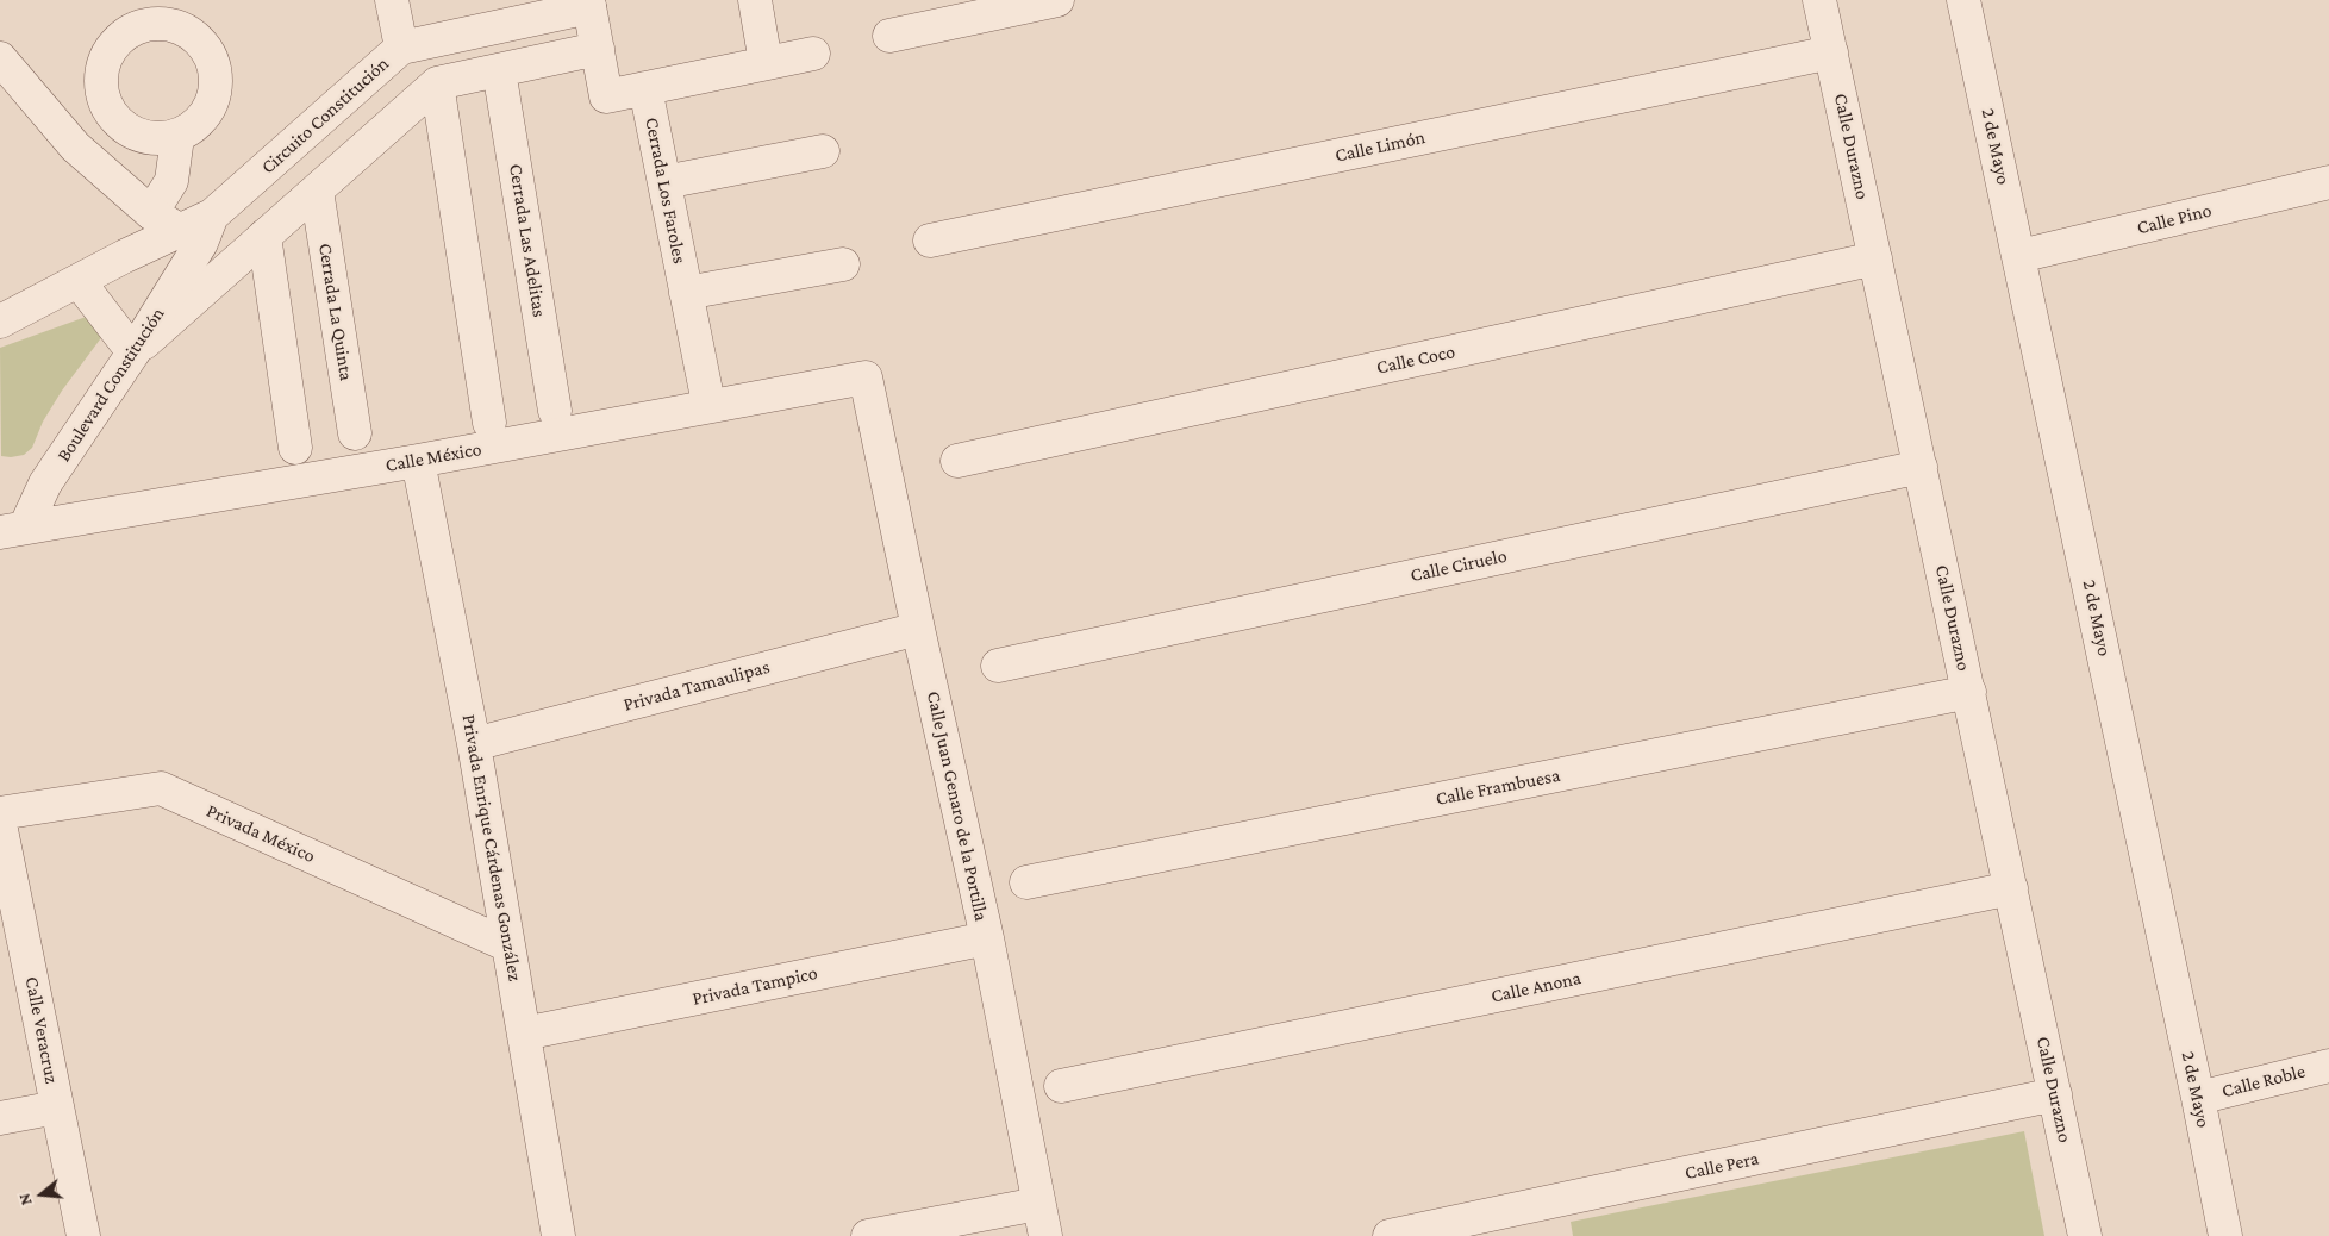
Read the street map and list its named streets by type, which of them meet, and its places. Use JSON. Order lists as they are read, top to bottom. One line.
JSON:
{"streets":{"street":["Circuito Constitución","Calle Limón","Calle Durazno","2 de Mayo","Cerrada Los Faroles","Calle Pino","Cerrada Las Adelitas","Cerrada La Quinta","Calle Coco","Boulevard Constitución","Calle México","Calle Ciruelo","Privada Tamaulipas","Calle Frambuesa","Calle Juan Genaro de la Portilla","Privada México","Privada Enrique Cárdenas González","Privada Tampico","Calle Anona","Calle Veracruz","Calle Roble","Calle Pera"]},"crossings":[["Circuito Constitución","Boulevard Constitución"],["Calle Limón","Calle Durazno"],["Calle Durazno","Calle Coco"],["Calle Durazno","Calle Ciruelo"],["Calle Durazno","Calle Frambuesa"],["Calle Durazno","Calle Anona"],["Calle Durazno","Calle Pera"],["2 de Mayo","Calle Pino"],["2 de Mayo","Calle Roble"],["Boulevard Constitución","Calle México"],["Calle México","Calle Juan Genaro de la Portilla"],["Calle México","Privada Enrique Cárdenas González"],["Privada Tamaulipas","Calle Juan Genaro de la Portilla"],["Privada Tamaulipas","Privada Enrique Cárdenas González"],["Calle Juan Genaro de la Portilla","Privada Tampico"],["Privada México","Privada Enrique Cárdenas González"],["Privada Enrique Cárdenas González","Privada Tampico"]],"north":"left"}
